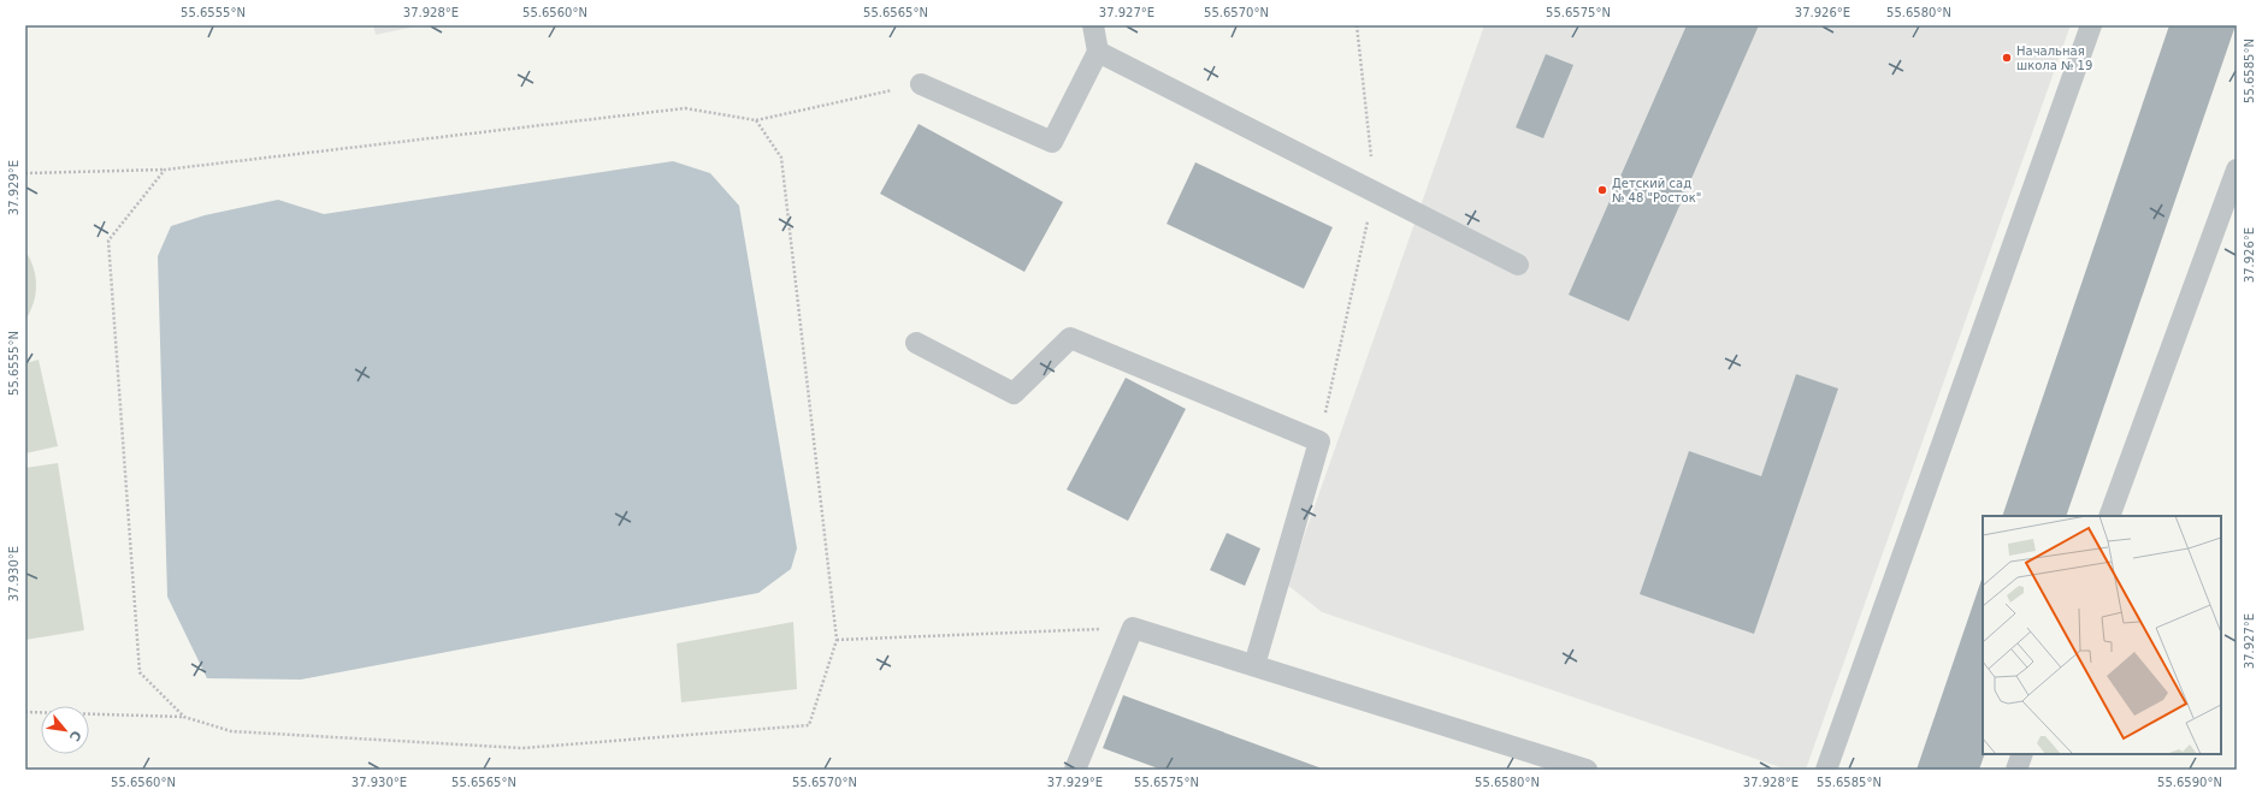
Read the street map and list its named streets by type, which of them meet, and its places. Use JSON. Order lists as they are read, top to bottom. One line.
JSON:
{"places":["Начальная школа № 19","Детский сад № 48 \"Росток\""],"north":"bottom right","coordinates":["55.6555°N","37.928°E","55.6560°N","55.6565°N","37.927°E","55.6570°N","55.6575°N","37.926°E","55.6580°N","55.6585°N","37.929°E","37.930°E","55.6590°N"]}
